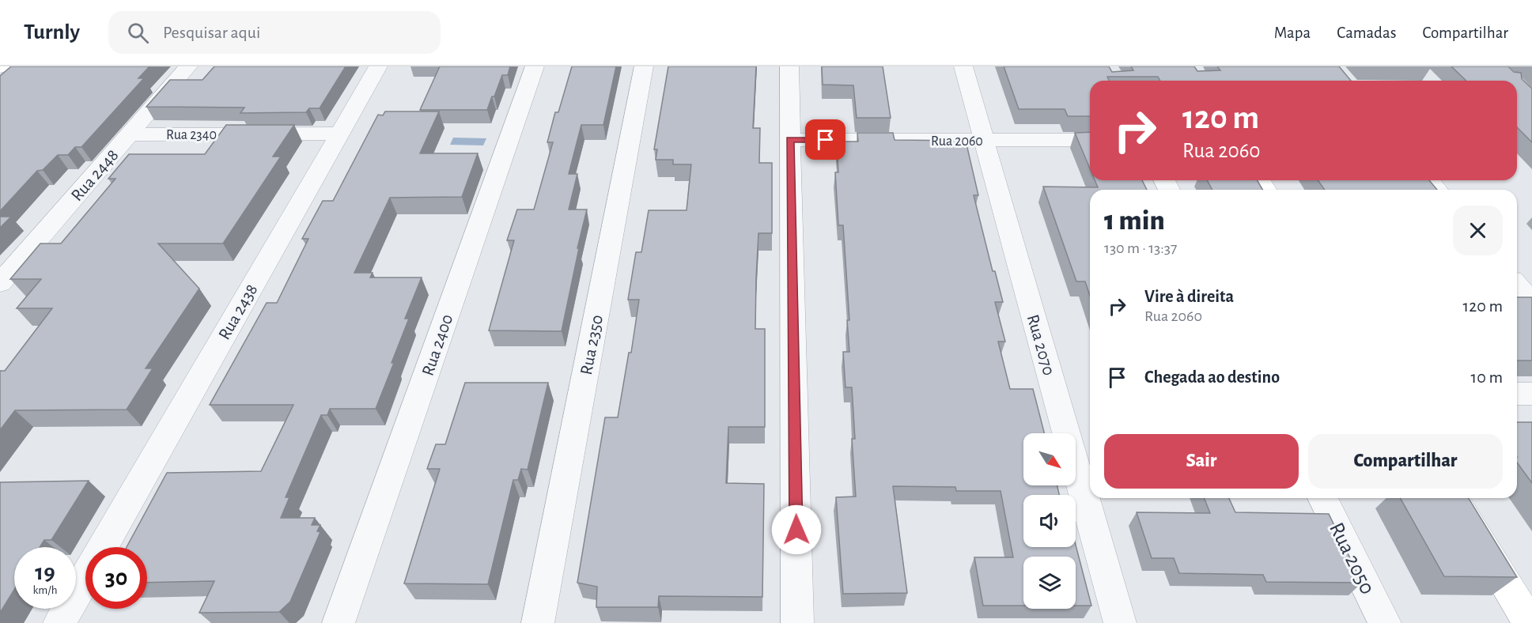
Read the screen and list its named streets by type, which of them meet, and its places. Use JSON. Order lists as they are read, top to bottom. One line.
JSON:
{"streets":{"street":["Rua 2340","Rua 2060","Rua 2448","Rua 2438","Rua 2400","Rua 2350","Rua 2070","Rua 2050"]},"crossings":[["Rua 2340","Rua 2448"],["Rua 2340","Rua 2438"],["Rua 2060","Rua 2070"]],"north":"bottom right","page":{"header":"Turnly","search":"Pesquisar aqui","nav":["Mapa","Camadas","Compartilhar"],"turn":["120 m","Rua 2060"],"heading":["1 min","130 m · 13:37"],"list":[{"name":"Vire à direita","note":"Rua 2060","value":"120 m"},{"name":"Chegada ao destino","value":"10 m"}],"buttons":["Sair","Compartilhar"],"speed":"19 km/h","limit":"30"}}
